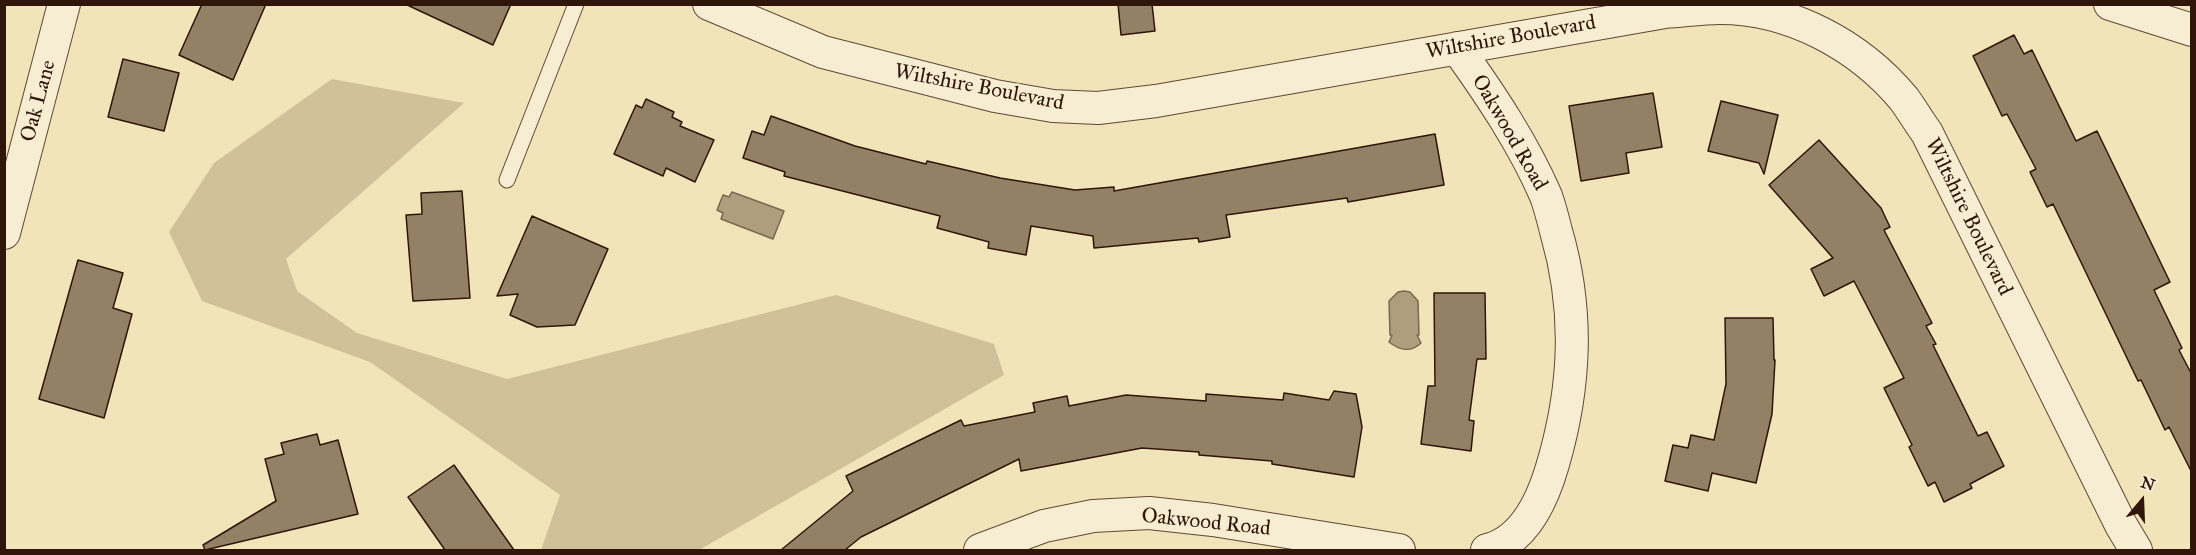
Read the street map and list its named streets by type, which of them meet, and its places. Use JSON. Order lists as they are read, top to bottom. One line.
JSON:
{"streets":{"street":["Wiltshire Boulevard","Oak Lane","Oakwood Road"]},"crossings":[["Wiltshire Boulevard","Oakwood Road"]],"north":"top"}
